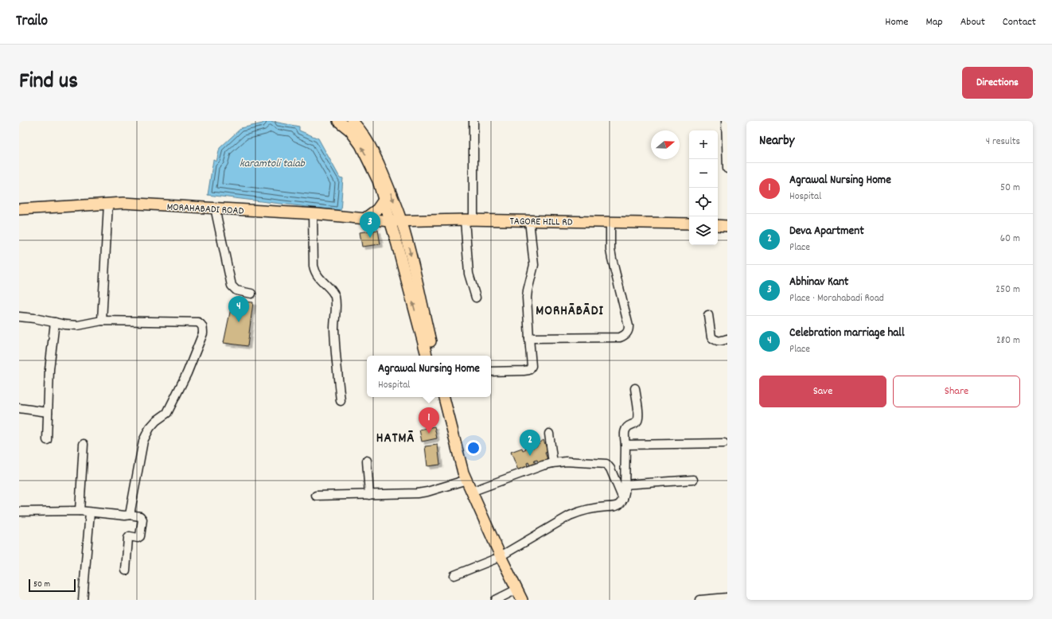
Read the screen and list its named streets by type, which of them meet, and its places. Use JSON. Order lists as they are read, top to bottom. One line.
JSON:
{"streets":{"main road":["MORAHABADI ROAD","TAGORE HILL RD"]},"crossings":[["MORAHABADI ROAD","TAGORE HILL RD"]],"districts":["MORHĀBĀDI","HATMĀ"],"water":["karamtoli talab"],"scale_bar":"50 m","north":"right","page":{"header":"Trailo","nav":["Home","Map","About","Contact"],"title":"Find us","buttons":["Directions",["Save","Share"]],"heading":["Nearby","4 results"],"map_buttons":["+","−"],"list":[{"mark":"1","name":"Agrawal Nursing Home","note":"Hospital","value":"50 m"},{"mark":"2","name":"Deva Apartment","note":"Place","value":"60 m"},{"mark":"3","name":"Abhinav Kant","note":"Place · Morahabadi Road","value":"250 m"},{"mark":"4","name":"Celebration marriage hall","note":"Place","value":"280 m"}],"pins":["3","4","1","2"],"popup":["Agrawal Nursing Home","Hospital"],"scale":"50 m"}}
